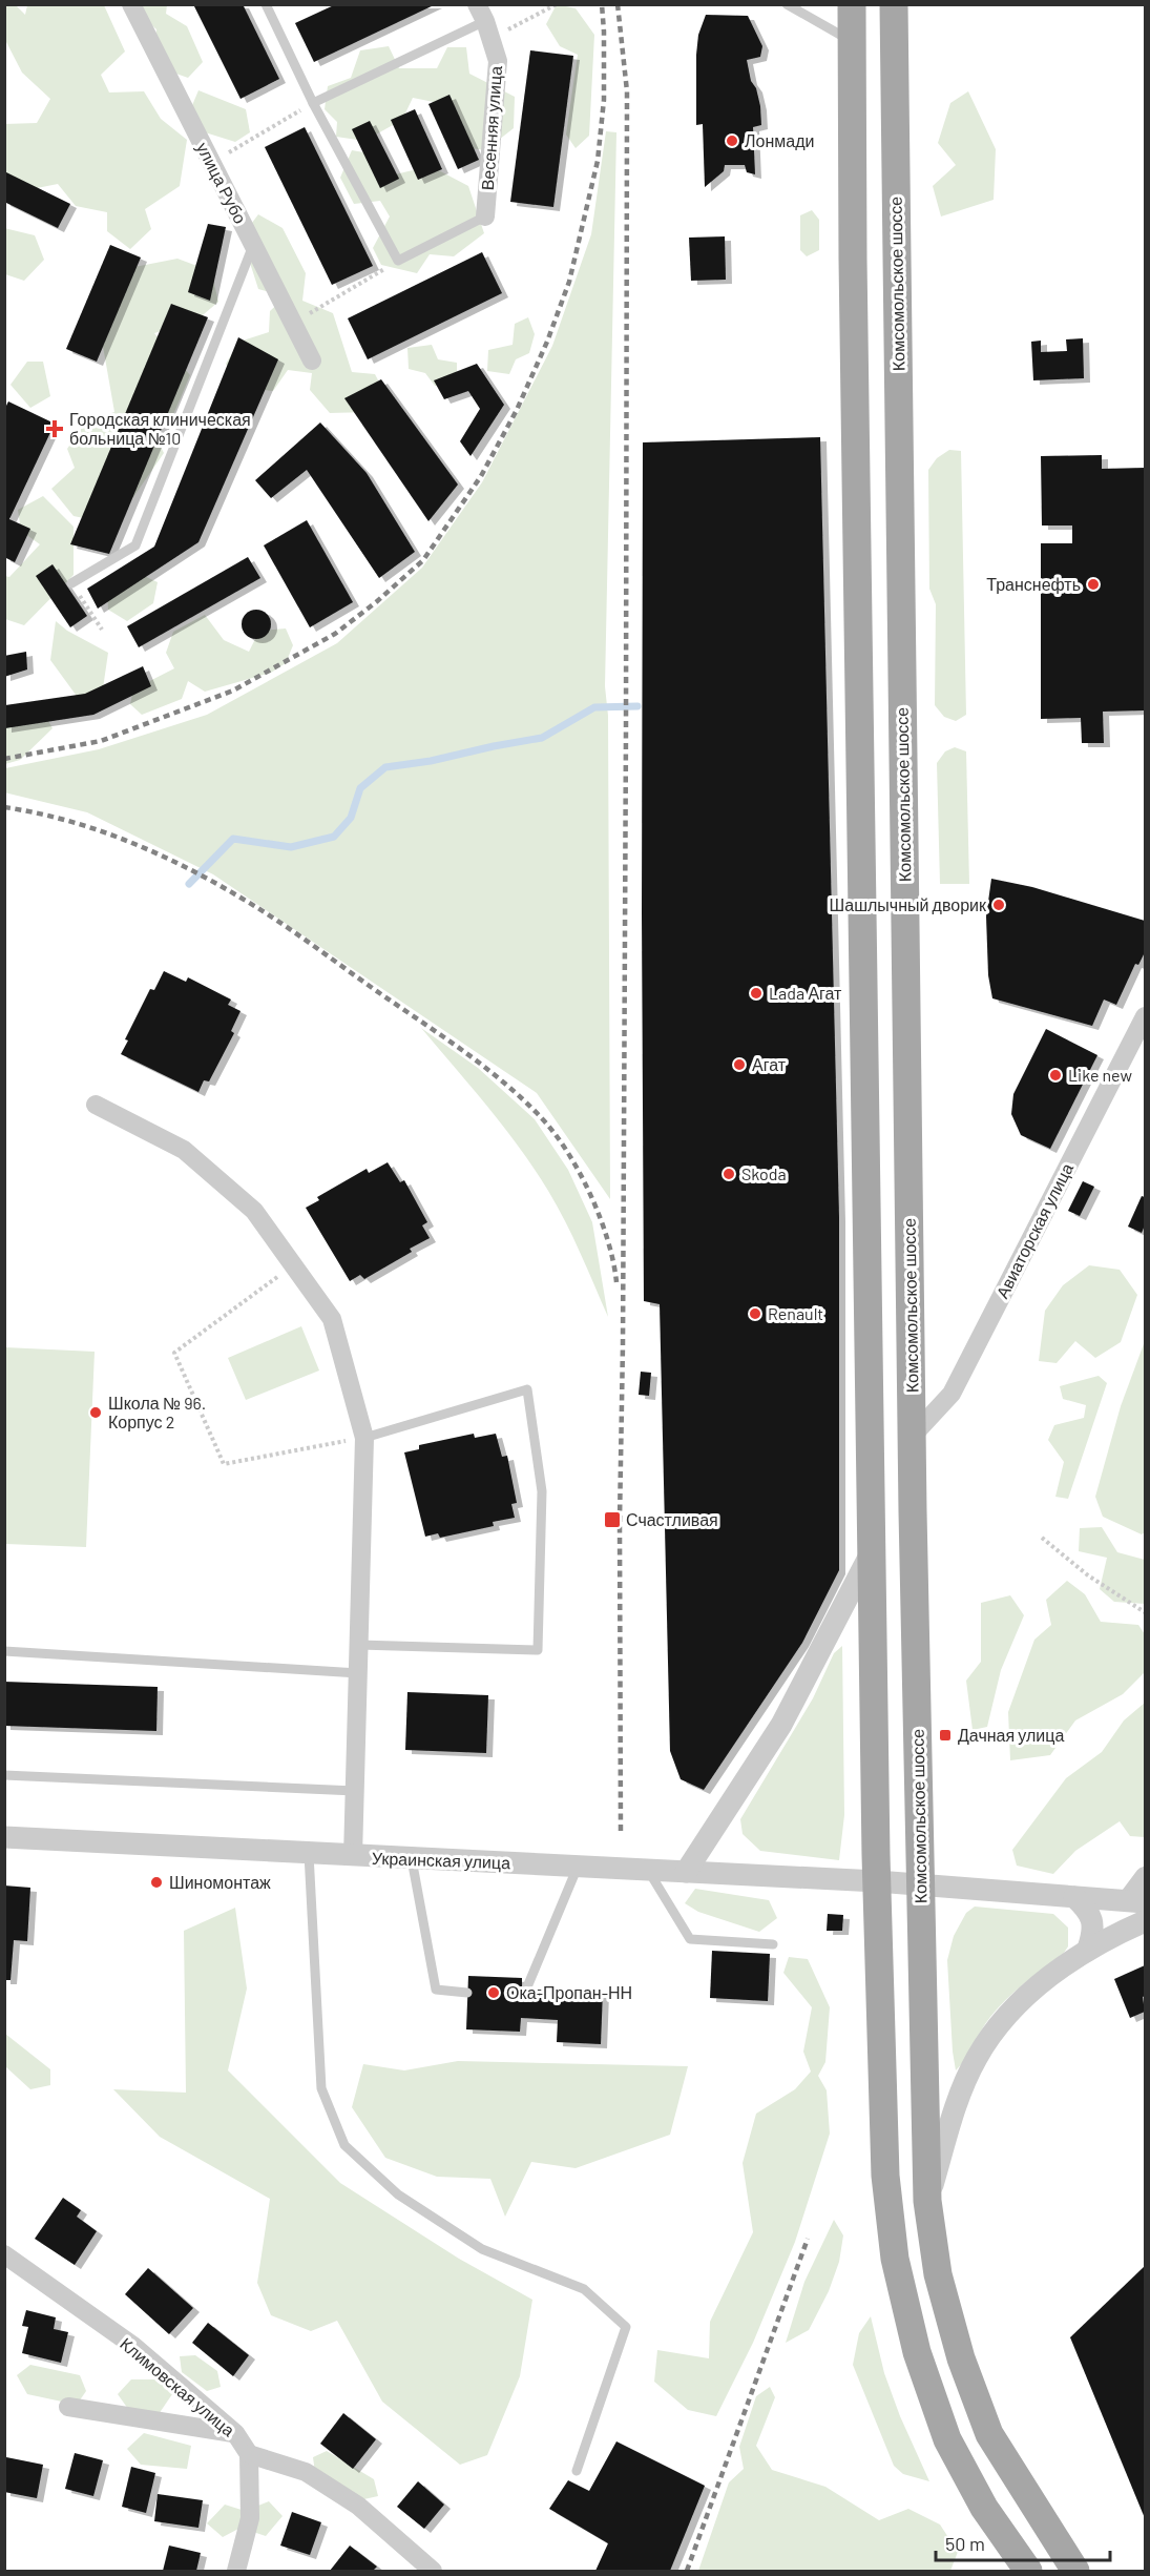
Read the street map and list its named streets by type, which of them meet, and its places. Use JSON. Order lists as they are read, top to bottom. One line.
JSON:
{"streets":{"main road":["Комсомольское шоссе"],"street":["Весенняя улица","улица Рубо","Авиаторская улица","Украинская улица","Климовская улица"]},"crossings":[["Комсомольское шоссе","Авиаторская улица"],["Комсомольское шоссе","Украинская улица"]],"places":{"other":["Лонмади","Транснефть","Шашлычный дворик","Lada Агат","Агат","Like new","Skoda","Renault","Школа № 96. Корпус 2","Шиномонтаж","Ока-Пропан-НН"],"health":["Городская клиническая больница №10"],"transit":["Счастливая","Дачная улица"]},"scale_bar":"50 m"}
